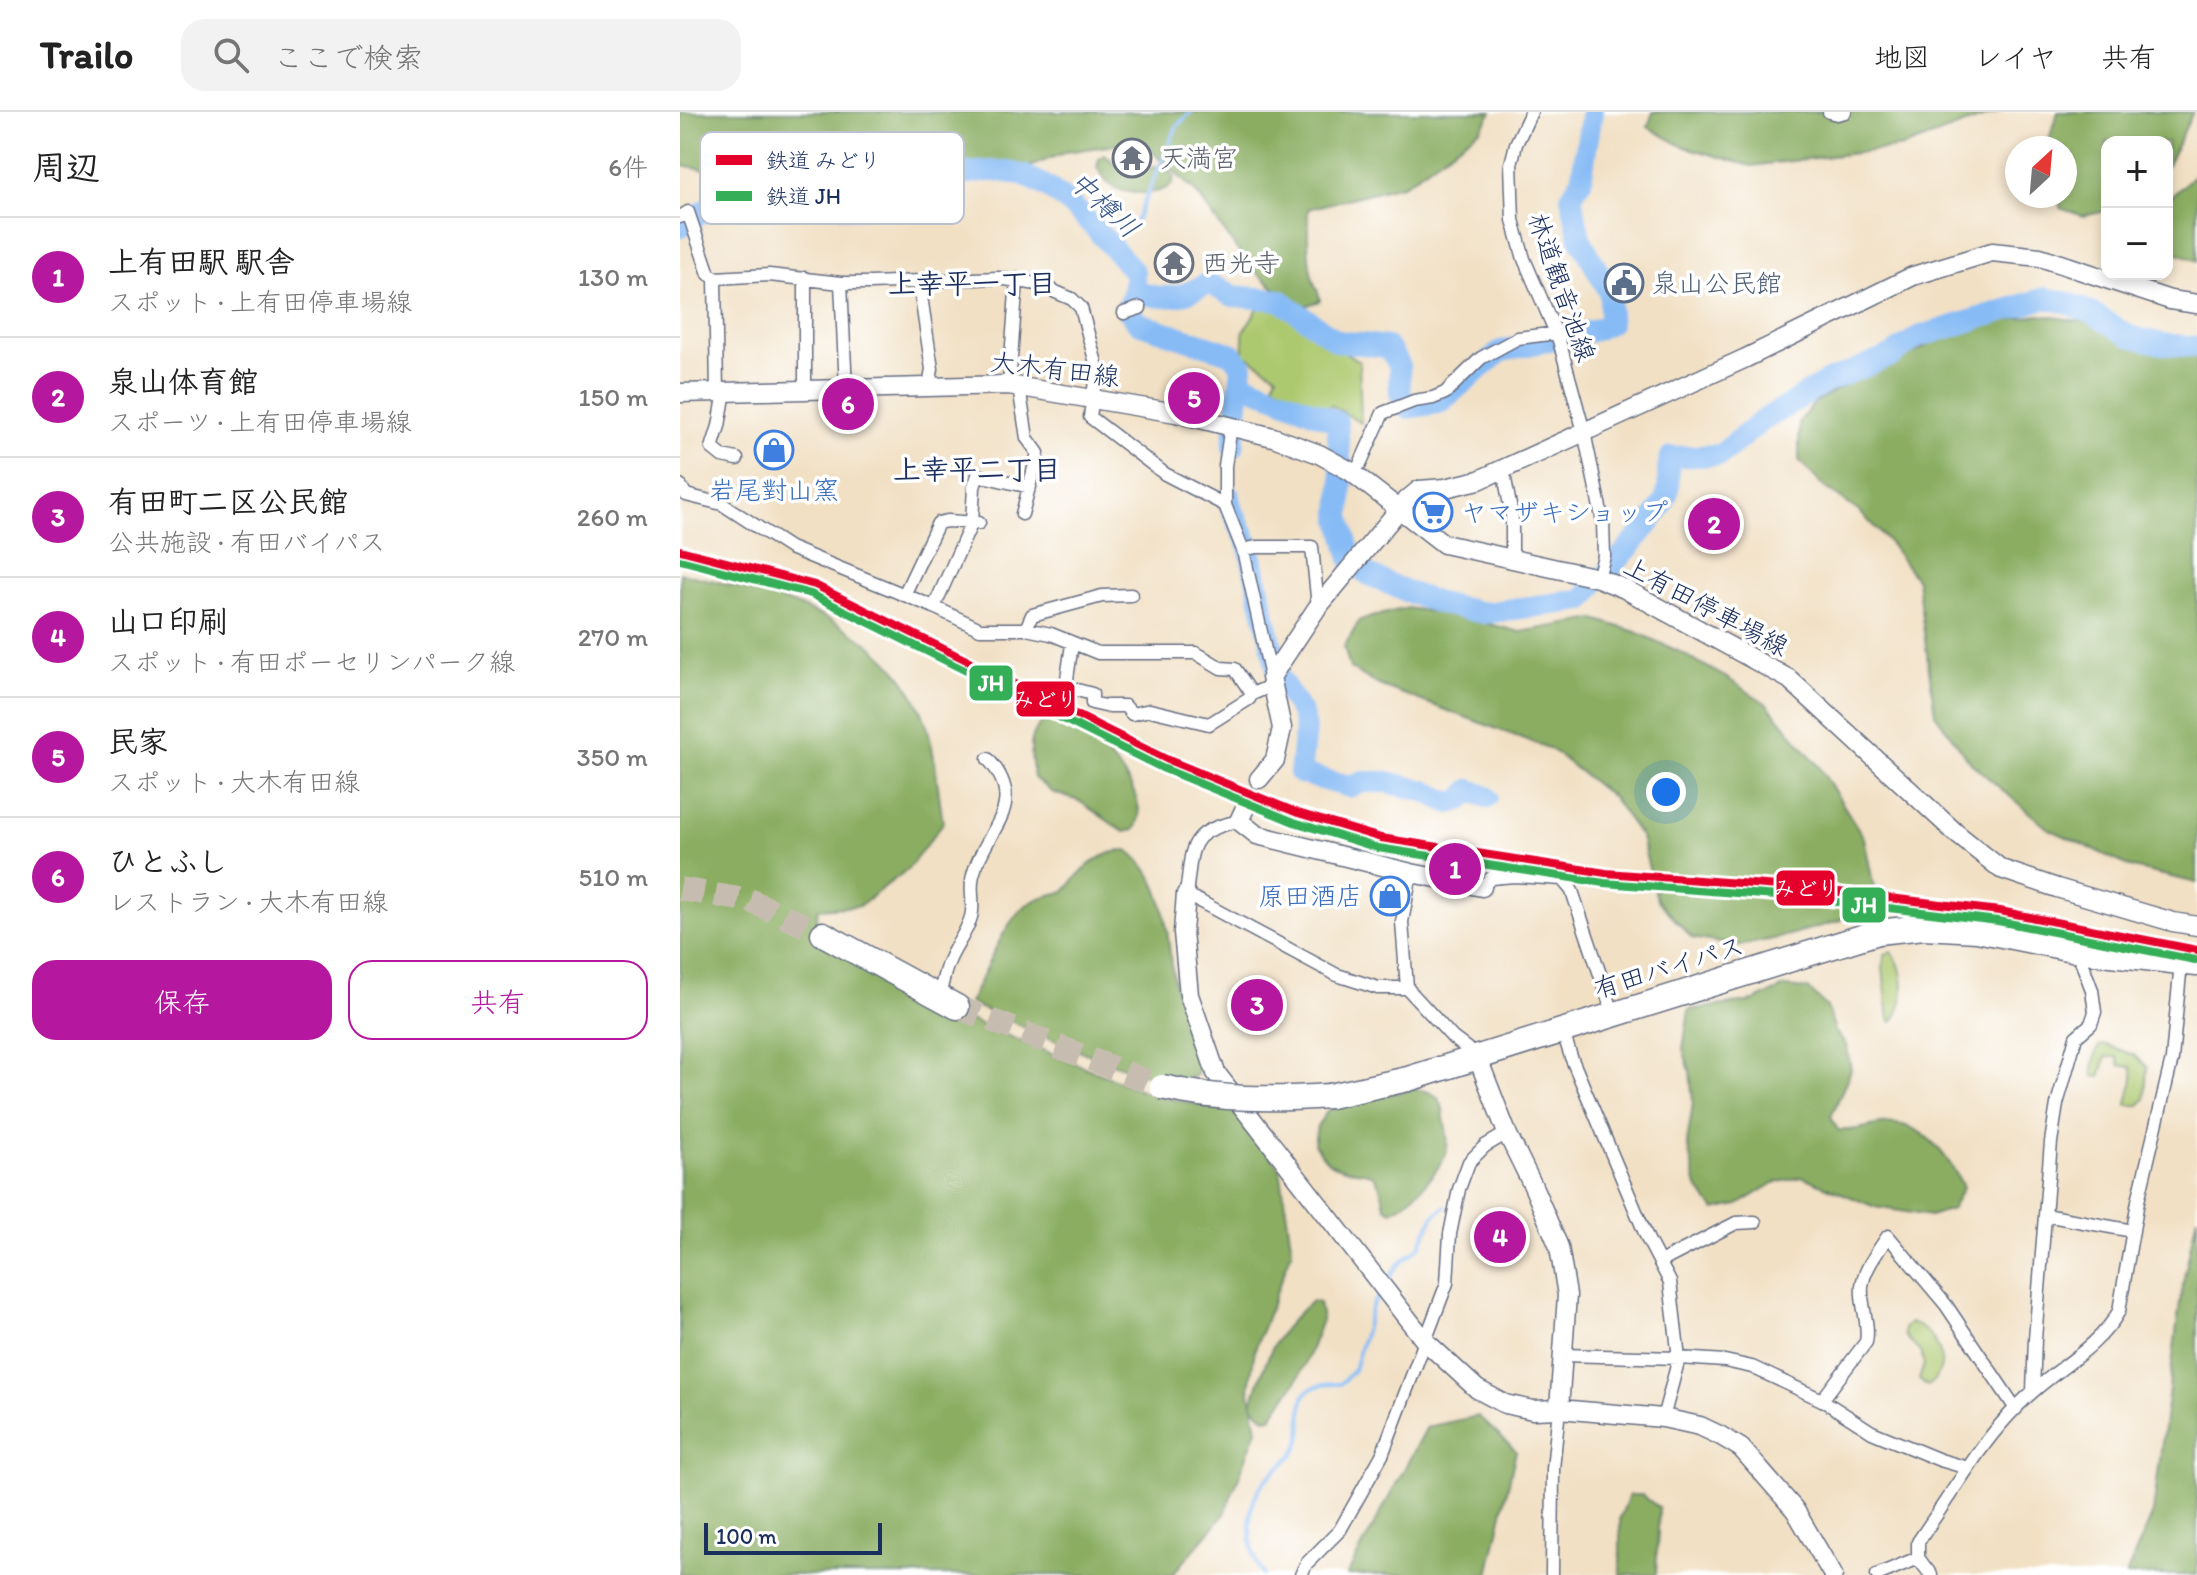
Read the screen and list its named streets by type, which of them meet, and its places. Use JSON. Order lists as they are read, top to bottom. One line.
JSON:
{"streets":{"highway":["有田バイパス"],"main road":["大木有田線","上有田停車場線"],"street":["林道観音池線"]},"crossings":[["大木有田線","上有田停車場線"]],"districts":["上幸平一丁目","上幸平二丁目"],"water":["中樽川"],"places":{"temple":["天満宮","西光寺"],"public building":["泉山公民館"],"shop":["岩尾對山窯","原田酒店"],"supermarket":["ヤマザキショップ"]},"lines":["rail line みどり","rail line JH"],"legend":["鉄道 みどり","鉄道 JH"],"scale_bar":"100 m","north":"top right","page":{"header":"Trailo","search":"ここで検索","nav":["地図","レイヤ","共有"],"heading":["周辺","6件"],"map_buttons":["+","−"],"list":[{"mark":"1","name":"上有田駅 駅舎","note":"スポット · 上有田停車場線","value":"130 m"},{"mark":"2","name":"泉山体育館","note":"スポーツ · 上有田停車場線","value":"150 m"},{"mark":"3","name":"有田町二区公民館","note":"公共施設 · 有田バイパス","value":"260 m"},{"mark":"4","name":"山口印刷","note":"スポット · 有田ポーセリンパーク線","value":"270 m"},{"mark":"5","name":"民家","note":"スポット · 大木有田線","value":"350 m"},{"mark":"6","name":"ひとふし","note":"レストラン · 大木有田線","value":"510 m"}],"pins":["5","6","2","1","3","4"],"buttons":["保存","共有"],"scale":"100 m"}}
